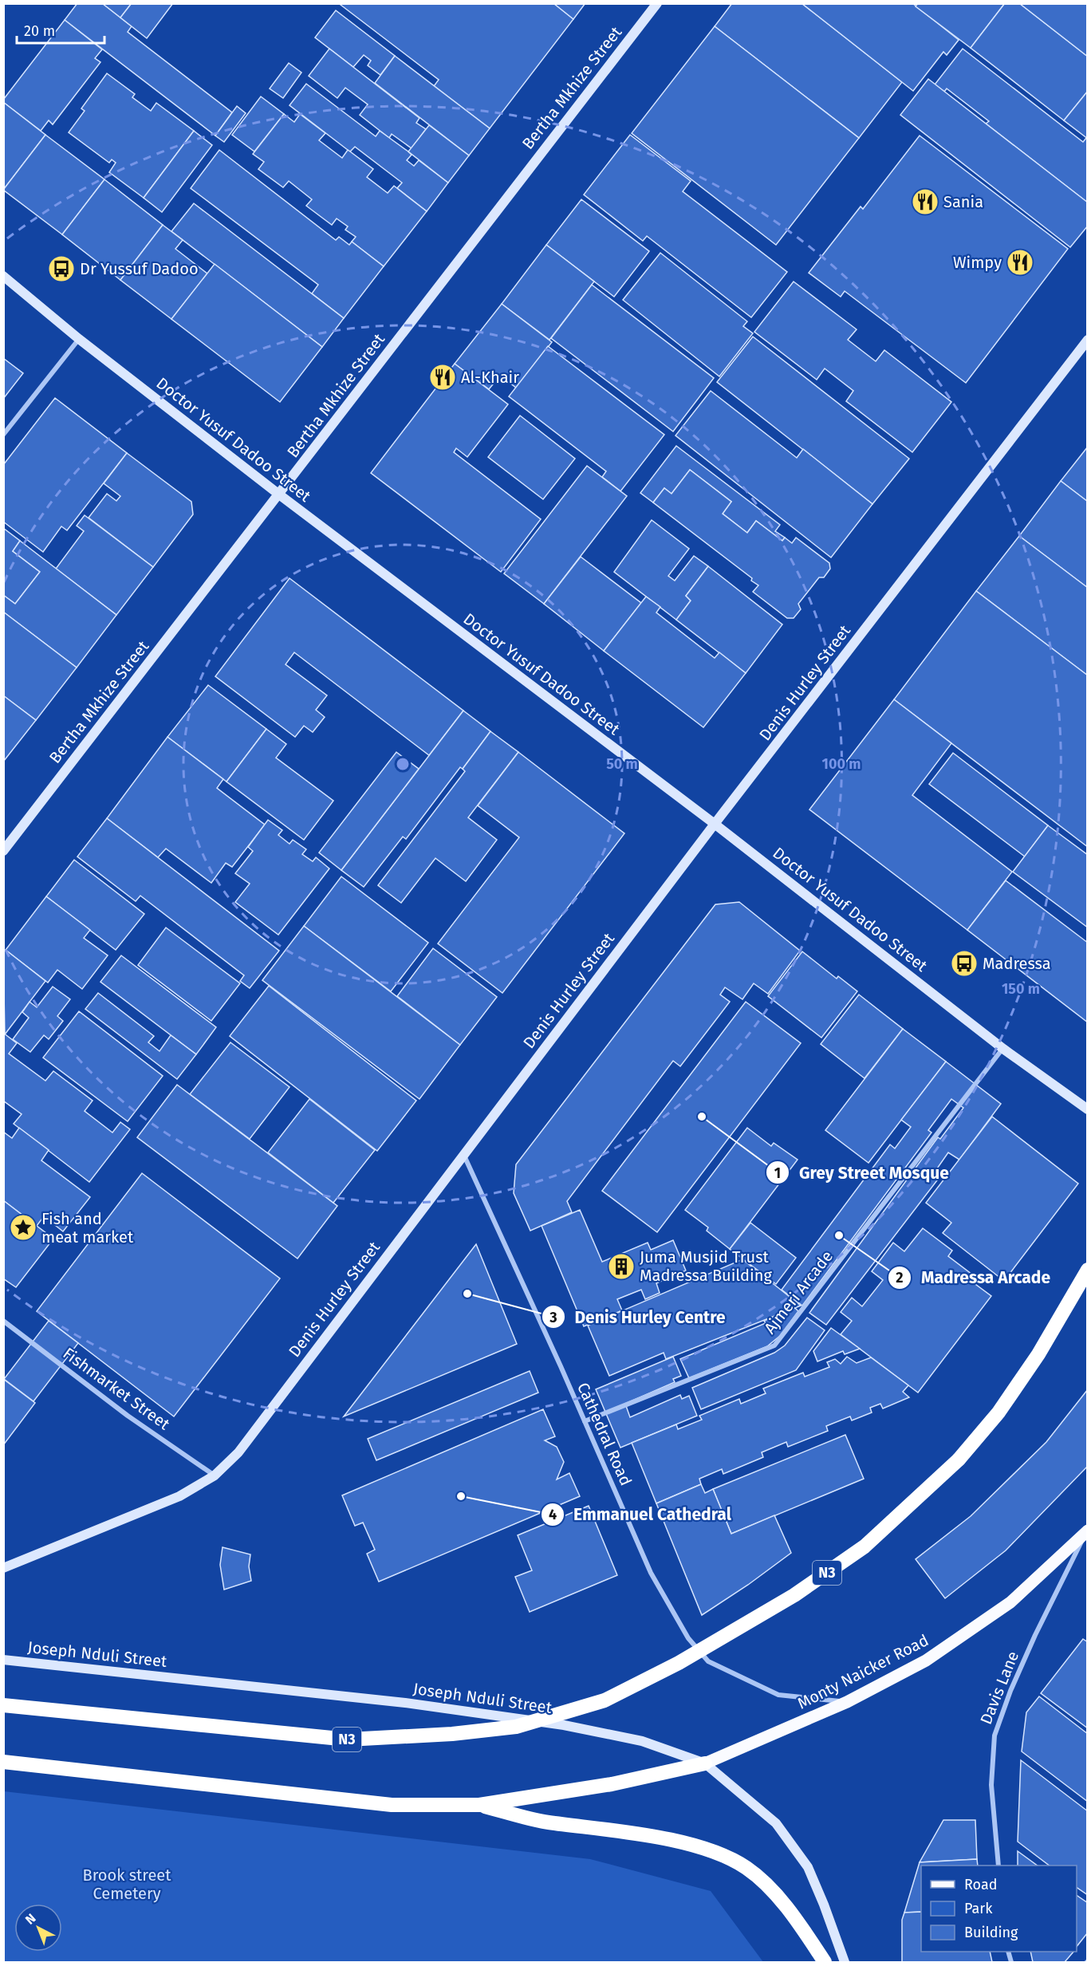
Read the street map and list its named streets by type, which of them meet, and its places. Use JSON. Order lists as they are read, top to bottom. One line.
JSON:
{"streets":{"highway":["N3"],"main road":["Monty Naicker Road"],"street":["Bertha Mkhize Street","Doctor Yusuf Dadoo Street","Denis Hurley Street","Ajmeri Arcade","Fishmarket Street","Cathedral Road","Joseph Nduli Street","Davis Lane"]},"crossings":[["Bertha Mkhize Street","Doctor Yusuf Dadoo Street"],["Doctor Yusuf Dadoo Street","Denis Hurley Street"],["Doctor Yusuf Dadoo Street","Ajmeri Arcade"],["Denis Hurley Street","Fishmarket Street"],["Denis Hurley Street","Cathedral Road"],["Ajmeri Arcade","Cathedral Road"],["Cathedral Road","Monty Naicker Road"],["Joseph Nduli Street","Monty Naicker Road"],["Monty Naicker Road","Davis Lane"]],"parks":["Brook street Cemetery"],"places":{"restaurant":["Sania","Wimpy","Al-Khair"],"bus stop":["Dr Yussuf Dadoo","Madressa"],"other":["Grey Street Mosque","Madressa Arcade","Denis Hurley Centre","Emmanuel Cathedral"],"place":["Fish and meat market"],"building":["Juma Musjid Trust Madressa Building"]},"legend":["Road","Park","Building"],"scale_bar":"20 m","north":"top left","rings":["50 m","100 m","150 m"]}
